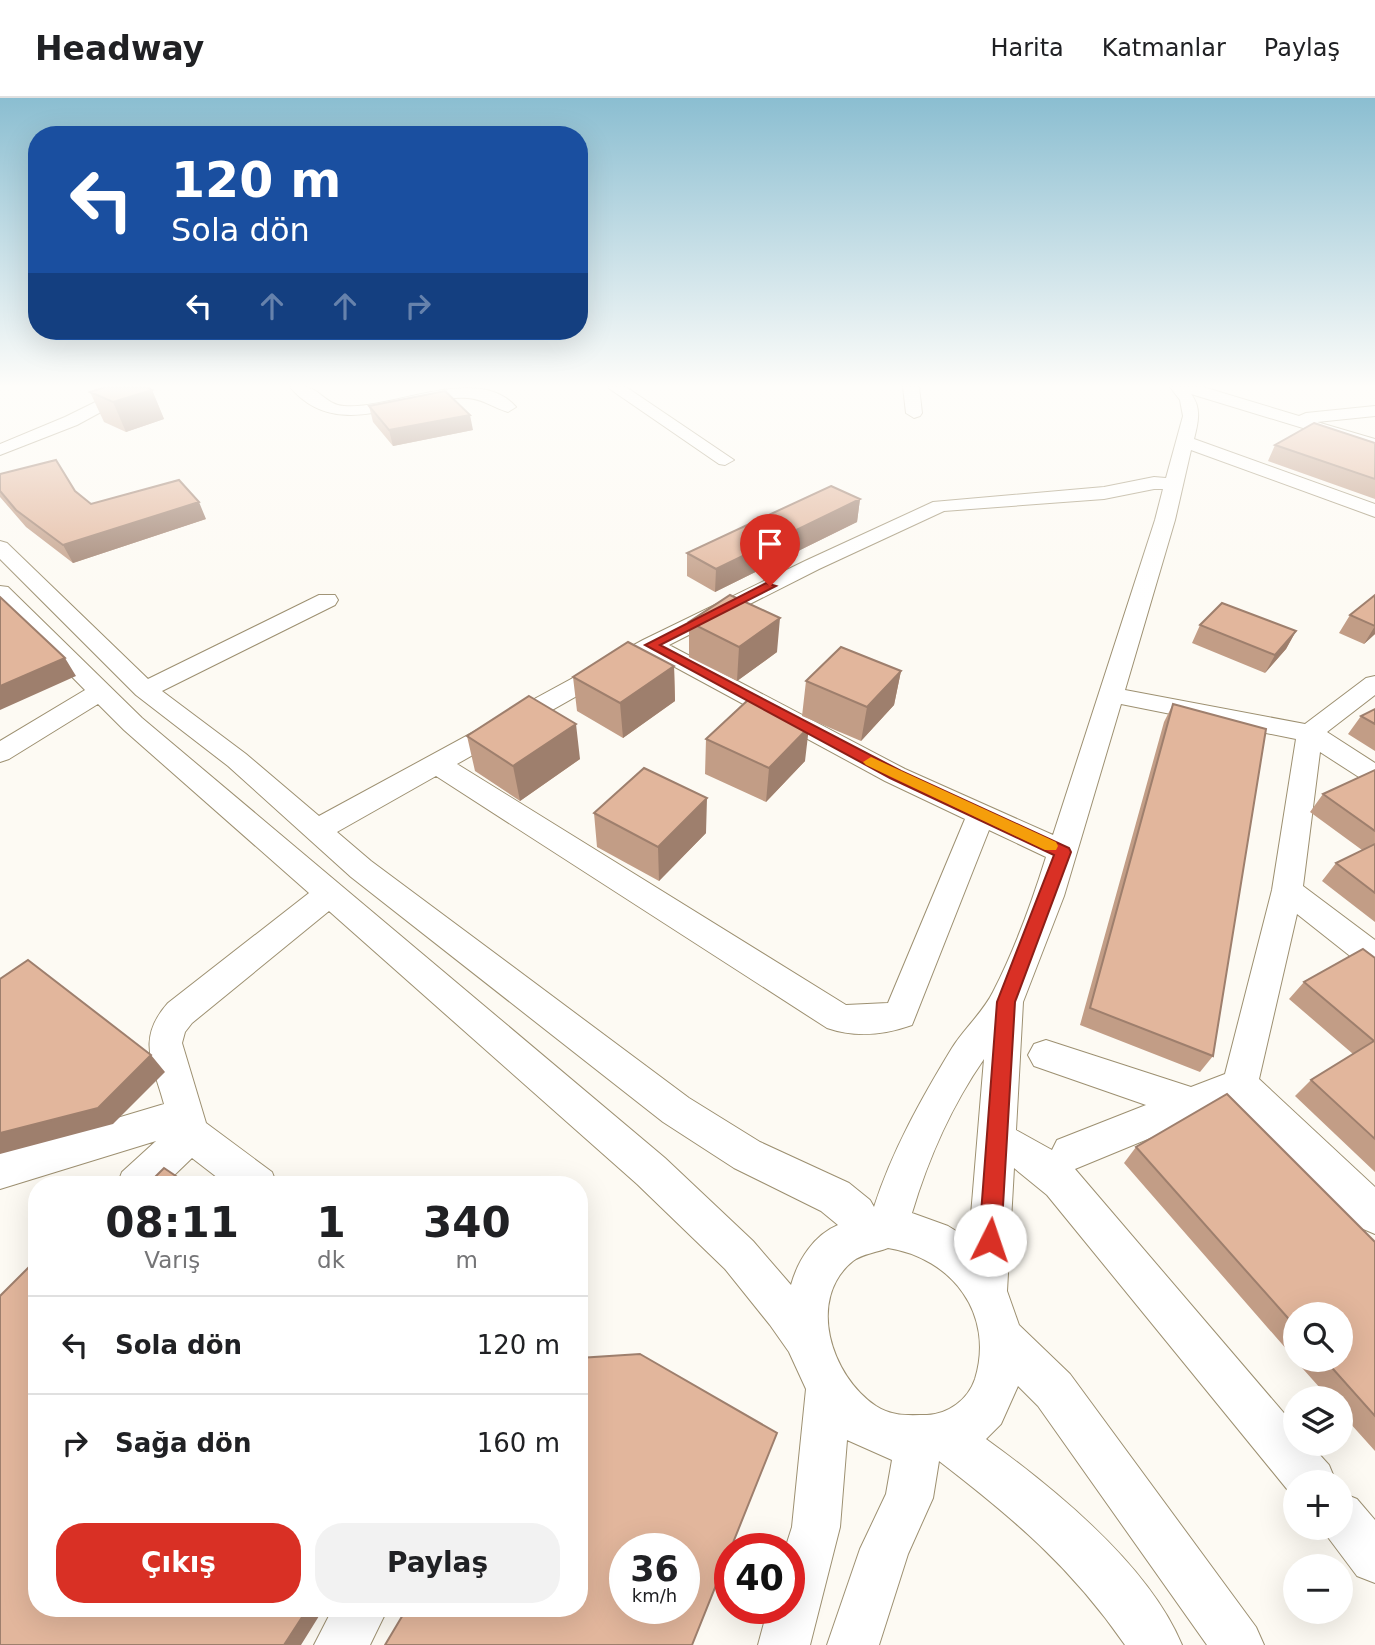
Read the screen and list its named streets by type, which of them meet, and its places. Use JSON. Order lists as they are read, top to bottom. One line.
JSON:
{"page":{"header":"Headway","nav":["Harita","Katmanlar","Paylaş"],"turn":["120 m","Sola dön"],"eta":["08:11","Varış","1","dk","340","m"],"list":[{"name":"Sola dön","value":"120 m"},{"name":"Sağa dön","value":"160 m"}],"map_buttons":["+","−"],"buttons":["Çıkış","Paylaş"],"speed":"36 km/h","limit":"40"}}
